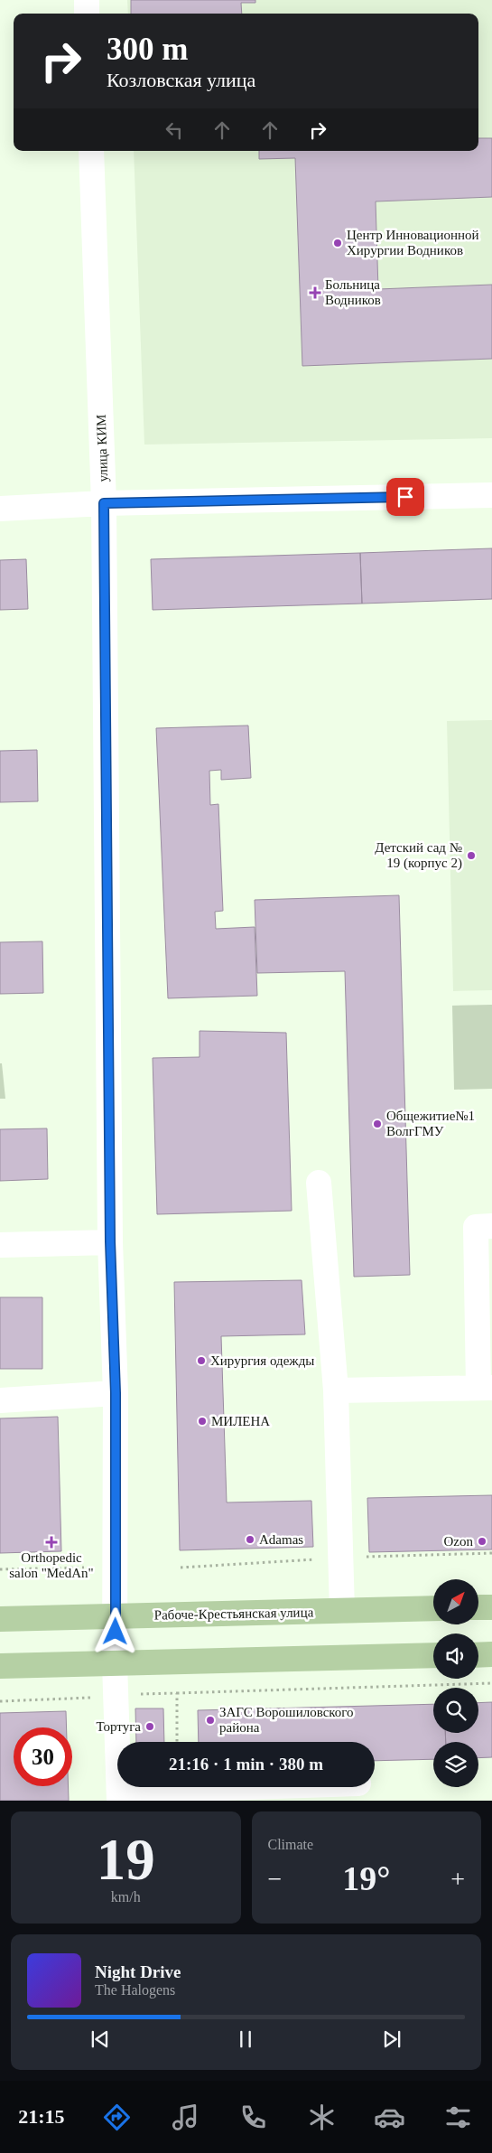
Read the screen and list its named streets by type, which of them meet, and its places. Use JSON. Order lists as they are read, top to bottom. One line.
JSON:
{"streets":{"main road":["Рабоче-Крестьянская улица"],"street":["улица КИМ"]},"crossings":[["улица КИМ","Рабоче-Крестьянская улица"]],"places":{"other":["Центр Инновационной Хирургии Водников","Детский сад № 19 (корпус 2)","Общежитие№1 ВолгГМУ","Хирургия одежды","МИЛЕНА","Adamas","Ozon","ЗАГС Ворошиловского района","Тортуга"],"health":["Больница Водников","Orthopedic salon \"MedAn\""]},"north":"top right","page":{"turn":["300 m","Козловская улица"],"limit":"30","trip":"21:16 · 1 min · 380 m","tile":[["19","km/h"],"Climate"],"heat":["−","19°","+"],"song":["Night Drive","The Halogens"],"tabs":"21:15"}}
